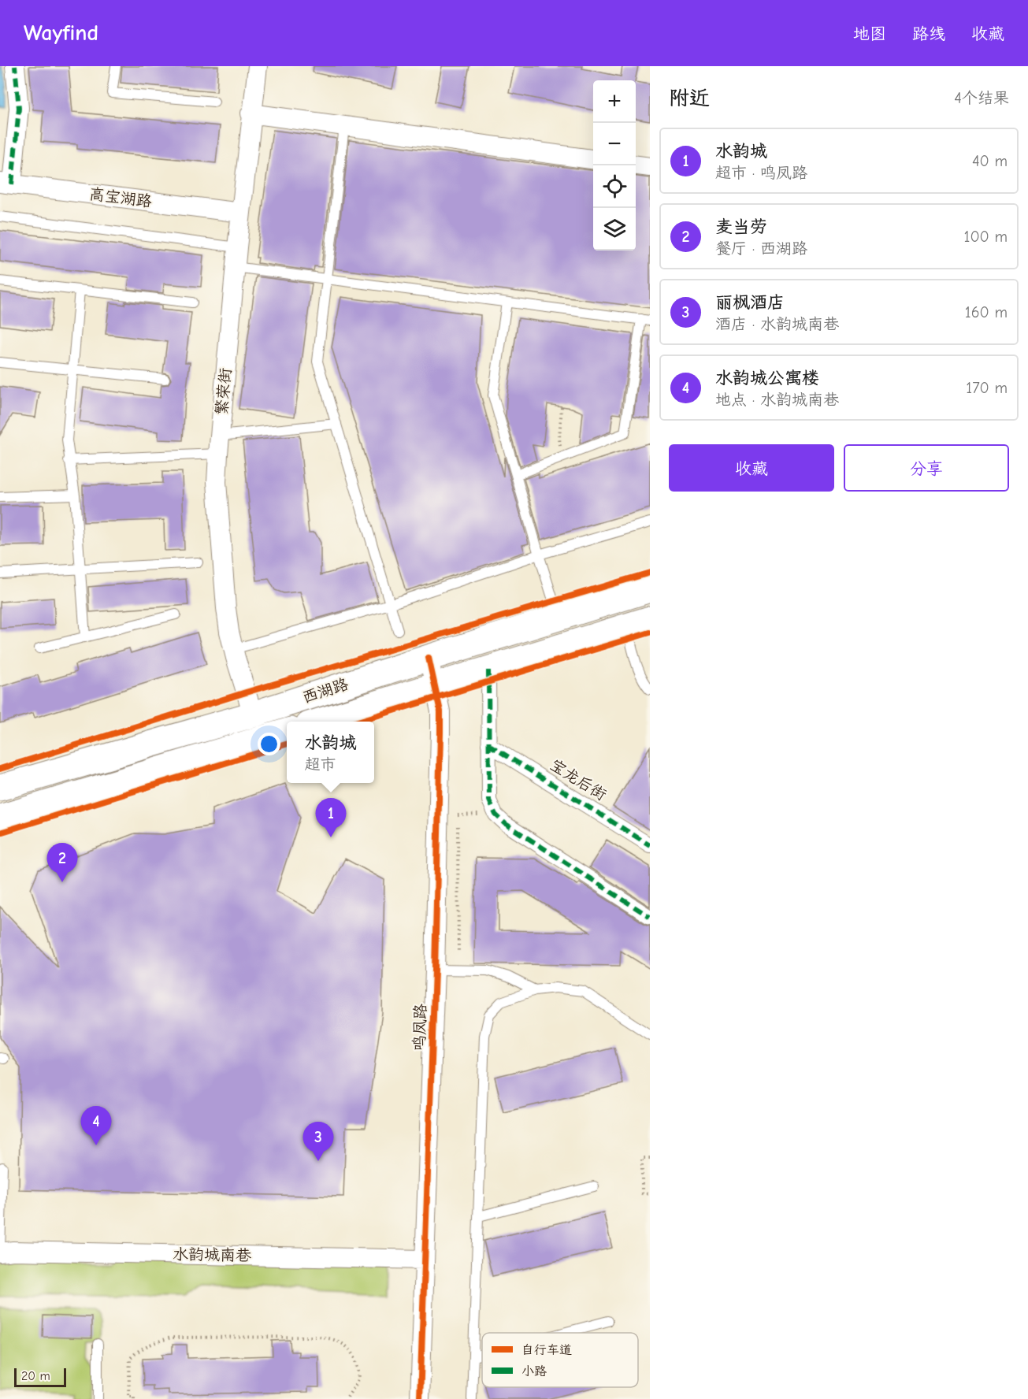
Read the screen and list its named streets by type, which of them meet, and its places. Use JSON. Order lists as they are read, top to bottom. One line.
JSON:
{"streets":{"main road":["西湖路"],"street":["高宝湖路","繁荣街","宝龙后街","鸣凤路","水韵城南巷"]},"crossings":[["高宝湖路","繁荣街"],["繁荣街","西湖路"],["西湖路","鸣凤路"],["鸣凤路","水韵城南巷"]],"legend":["自行车道","小路"],"scale_bar":"20 m","page":{"header":"Wayfind","nav":["地图","路线","收藏"],"heading":["附近","4个结果"],"map_buttons":["+","−"],"list":[{"mark":"1","name":"水韵城","note":"超市 · 鸣凤路","value":"40 m"},{"mark":"2","name":"麦当劳","note":"餐厅 · 西湖路","value":"100 m"},{"mark":"3","name":"丽枫酒店","note":"酒店 · 水韵城南巷","value":"160 m"},{"mark":"4","name":"水韵城公寓楼","note":"地点 · 水韵城南巷","value":"170 m"}],"buttons":["收藏","分享"],"popup":["水韵城","超市"],"pins":["1","2","4","3"],"scale":"20 m"}}
